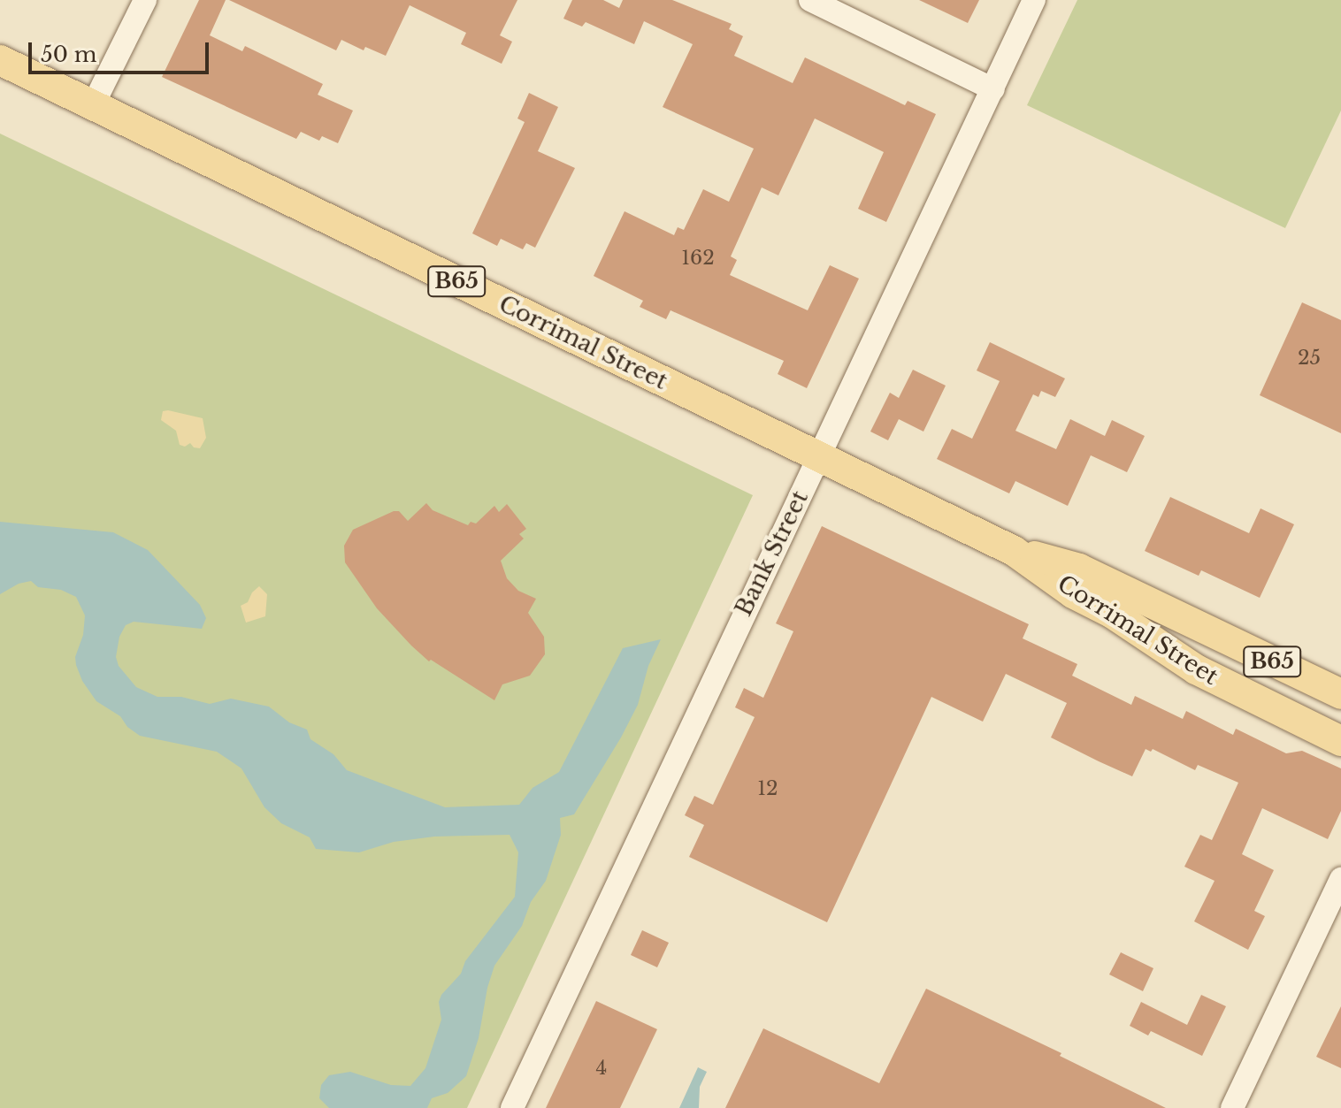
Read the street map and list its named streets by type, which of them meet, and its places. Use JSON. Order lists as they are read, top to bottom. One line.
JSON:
{"streets":{"main road":["B65","Corrimal Street"],"street":["Bank Street"]},"crossings":[["Corrimal Street","Bank Street"]],"house_numbers":["162","25","12","4"],"scale_bar":"50 m"}
